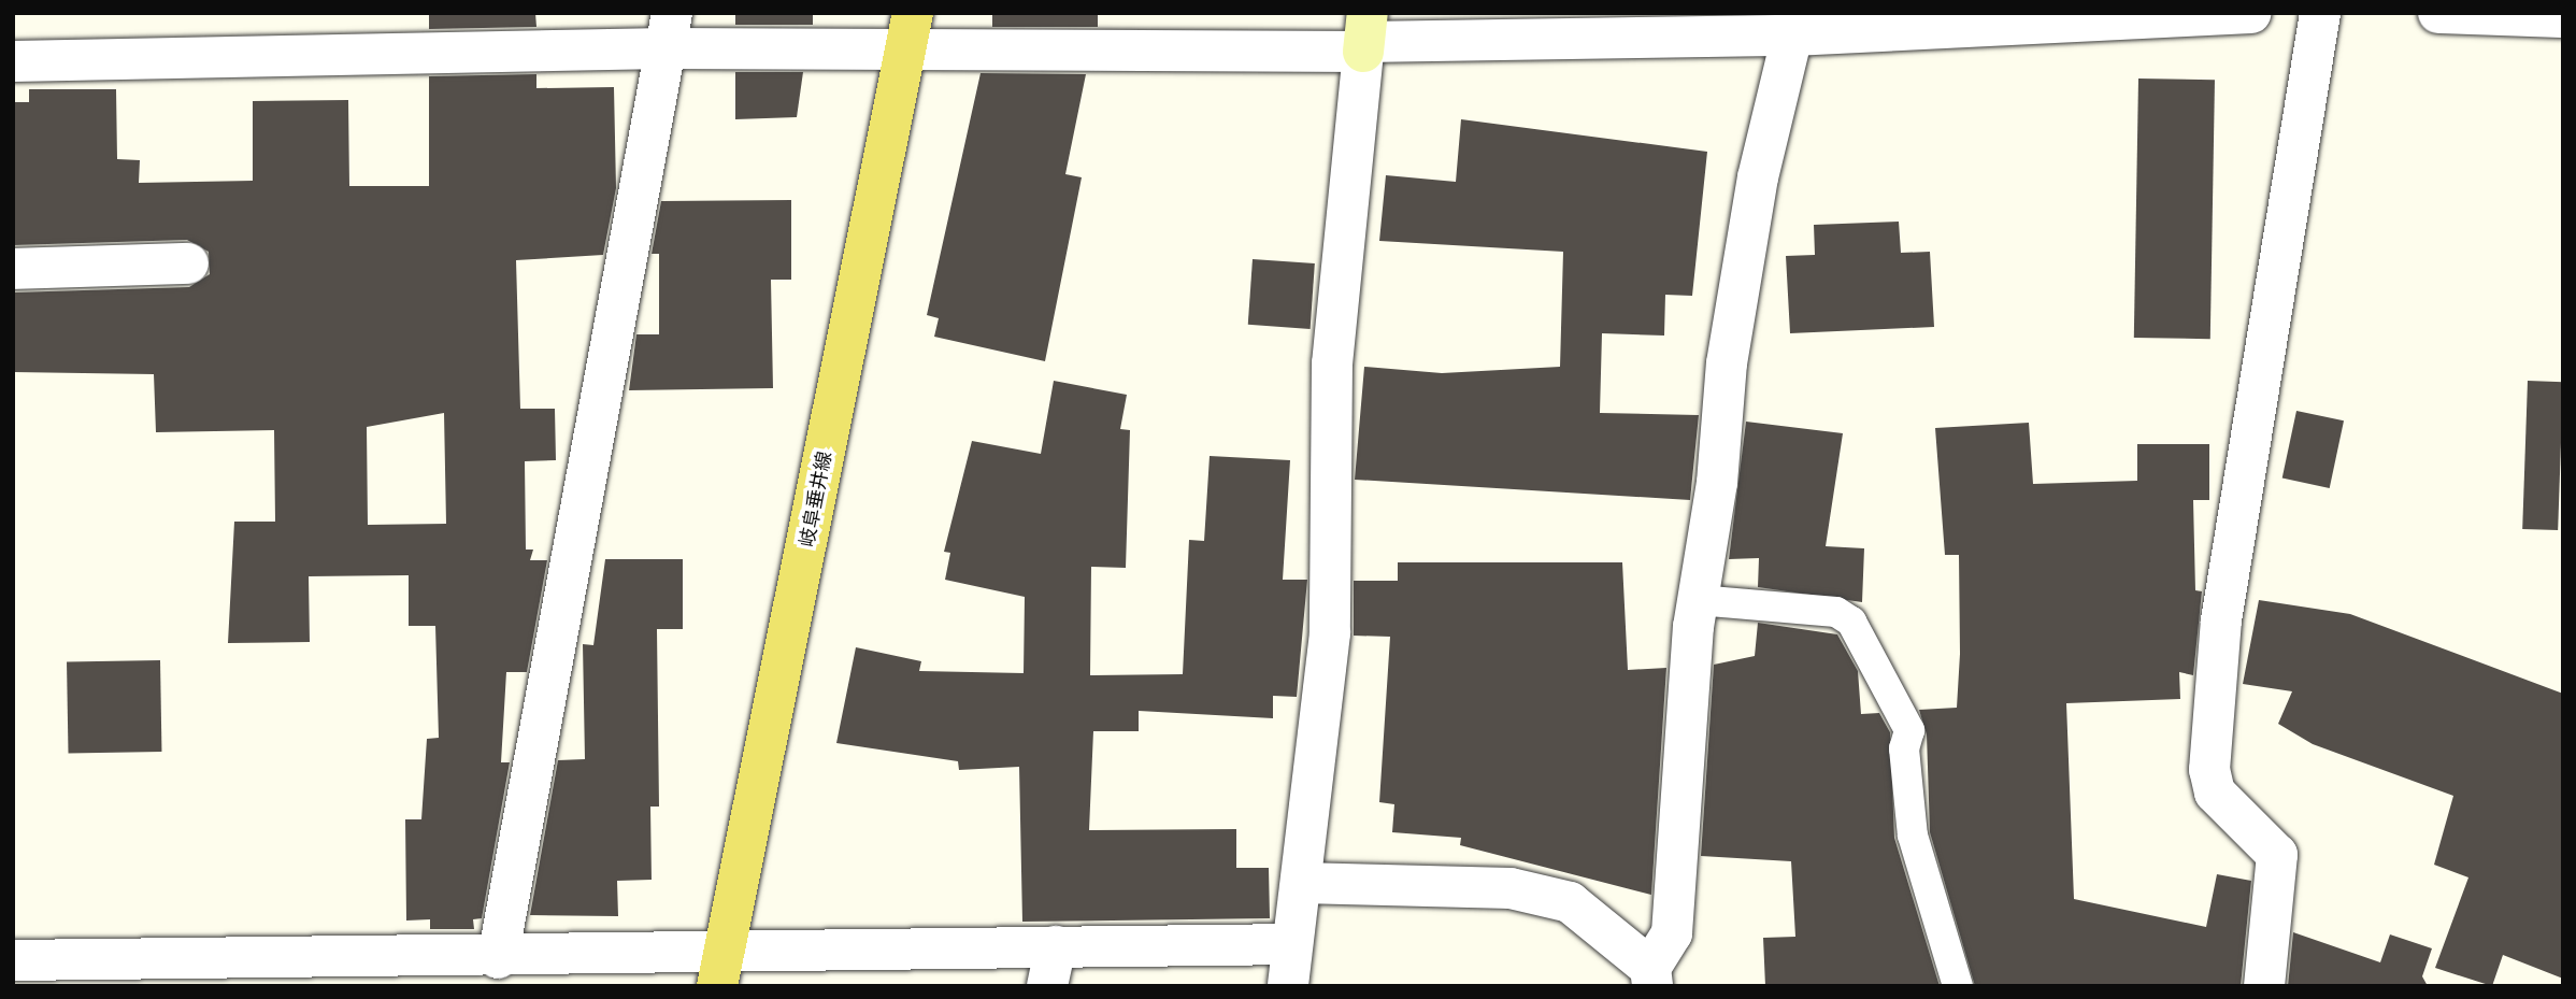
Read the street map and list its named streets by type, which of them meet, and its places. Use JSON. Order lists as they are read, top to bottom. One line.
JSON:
{"streets":{"main road":["岐阜垂井線"]}}
